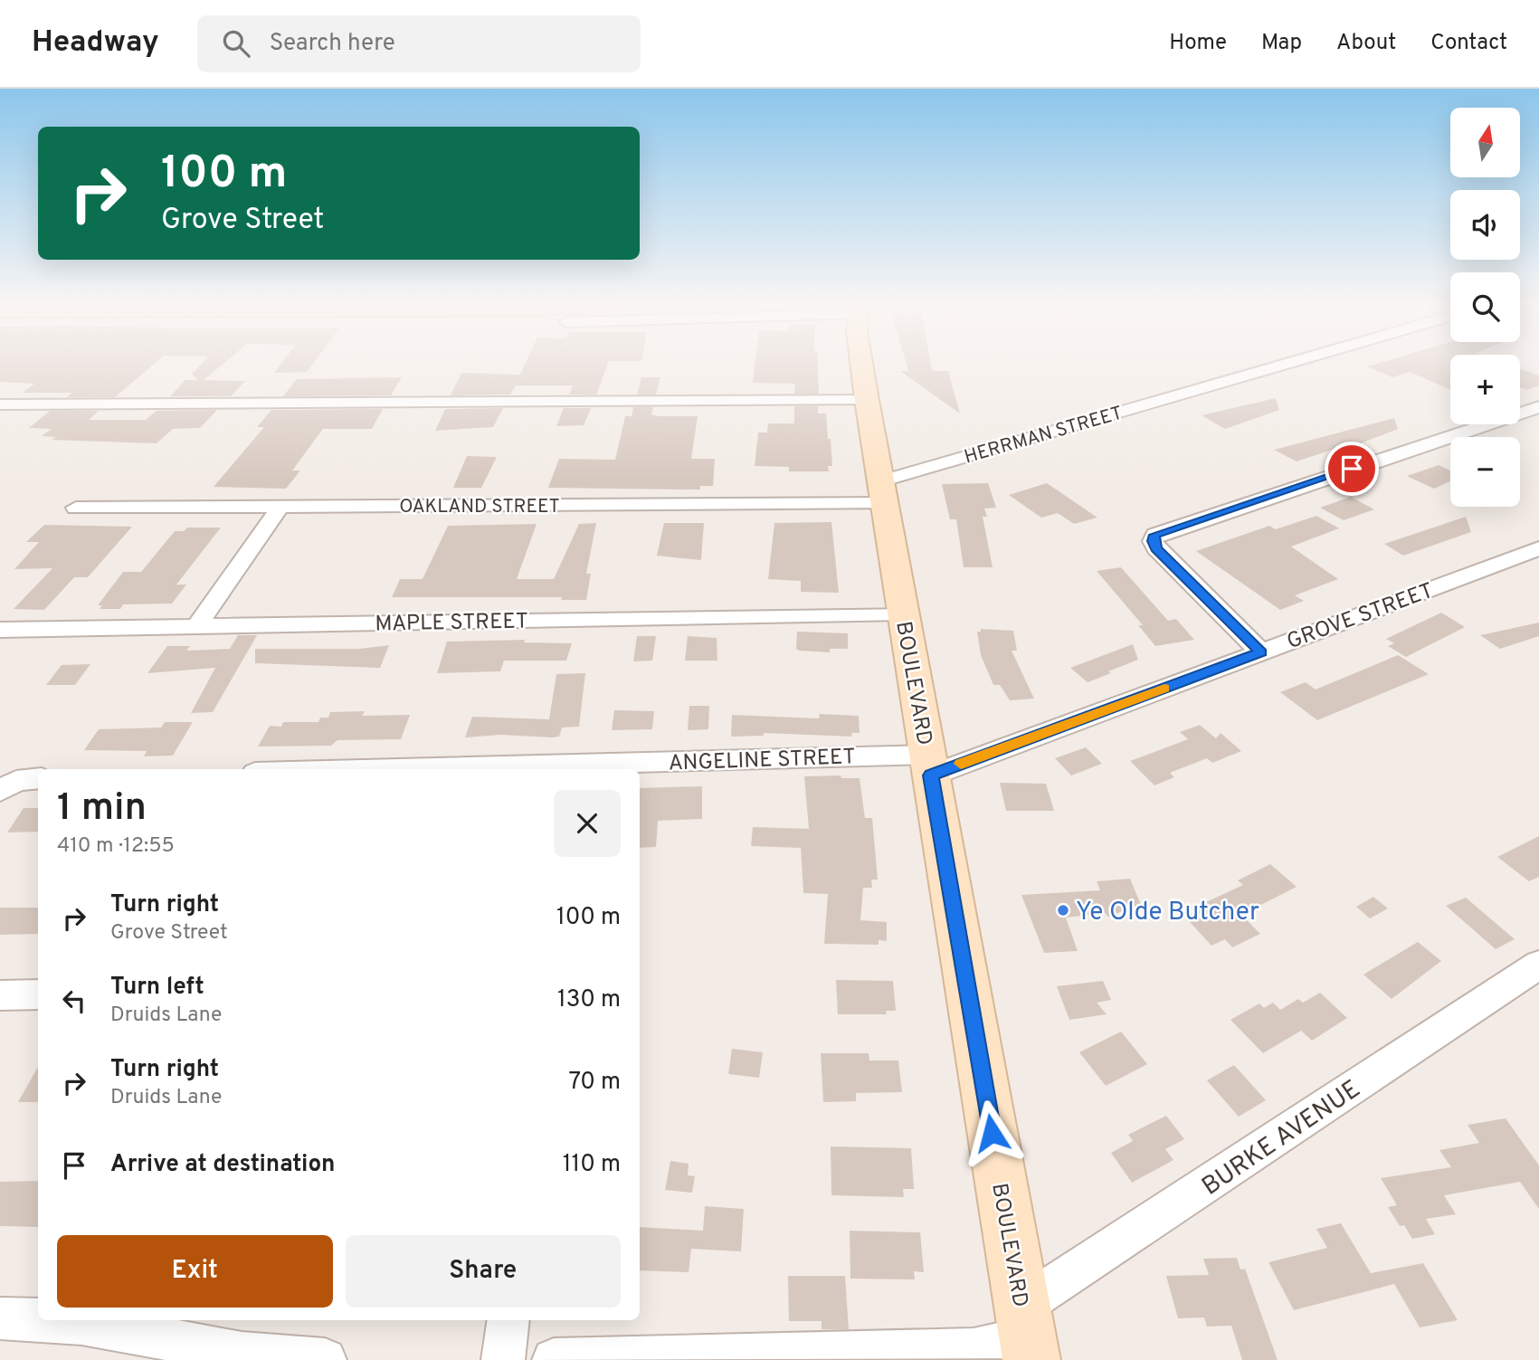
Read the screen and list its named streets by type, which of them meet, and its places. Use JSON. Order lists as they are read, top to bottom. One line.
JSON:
{"streets":{"main road":["BOULEVARD"],"street":["HERRMAN STREET","OAKLAND STREET","GROVE STREET","MAPLE STREET","ANGELINE STREET","BURKE AVENUE"]},"crossings":[["HERRMAN STREET","OAKLAND STREET"],["HERRMAN STREET","BOULEVARD"],["OAKLAND STREET","BOULEVARD"],["GROVE STREET","BOULEVARD"],["GROVE STREET","ANGELINE STREET"],["MAPLE STREET","BOULEVARD"],["BOULEVARD","ANGELINE STREET"],["BOULEVARD","BURKE AVENUE"]],"places":["Ye Olde Butcher"],"north":"top","page":{"header":"Headway","search":"Search here","nav":["Home","Map","About","Contact"],"map_buttons":["+","−"],"turn":["100 m","Grove Street"],"heading":["1 min","410 m · 12:55"],"list":[{"name":"Turn right","note":"Grove Street","value":"100 m"},{"name":"Turn left","note":"Druids Lane","value":"130 m"},{"name":"Turn right","note":"Druids Lane","value":"70 m"},{"name":"Arrive at destination","value":"110 m"}],"buttons":["Exit","Share"]}}
